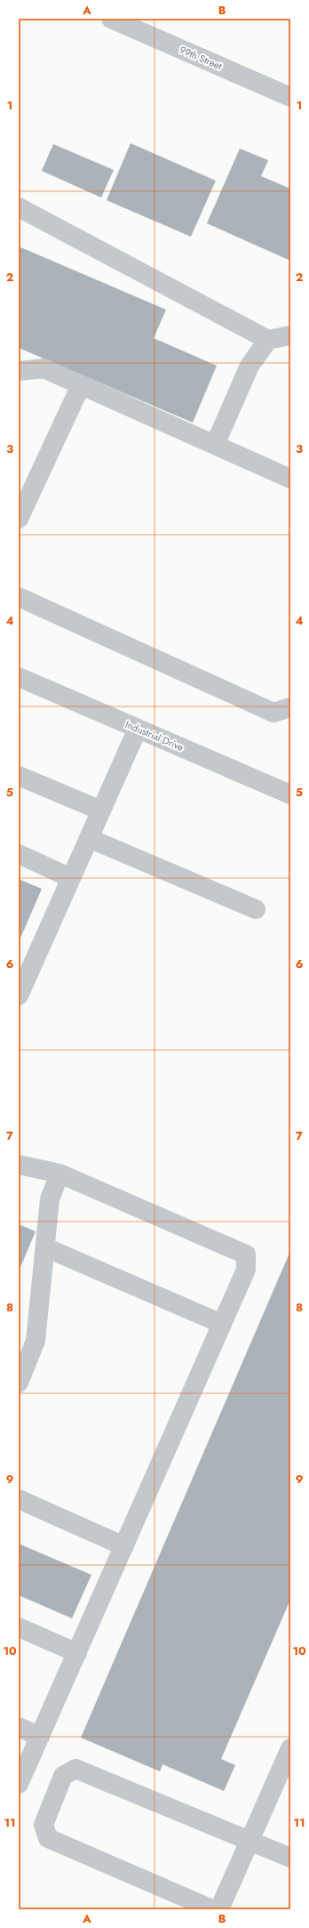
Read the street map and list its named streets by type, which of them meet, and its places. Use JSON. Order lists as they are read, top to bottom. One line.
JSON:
{"streets":{"street":["99th Street","Industrial Drive"]},"grid":{"columns":["A","B"],"rows":["1","2","3","4","5","6","7","8","9","10","11"]}}
